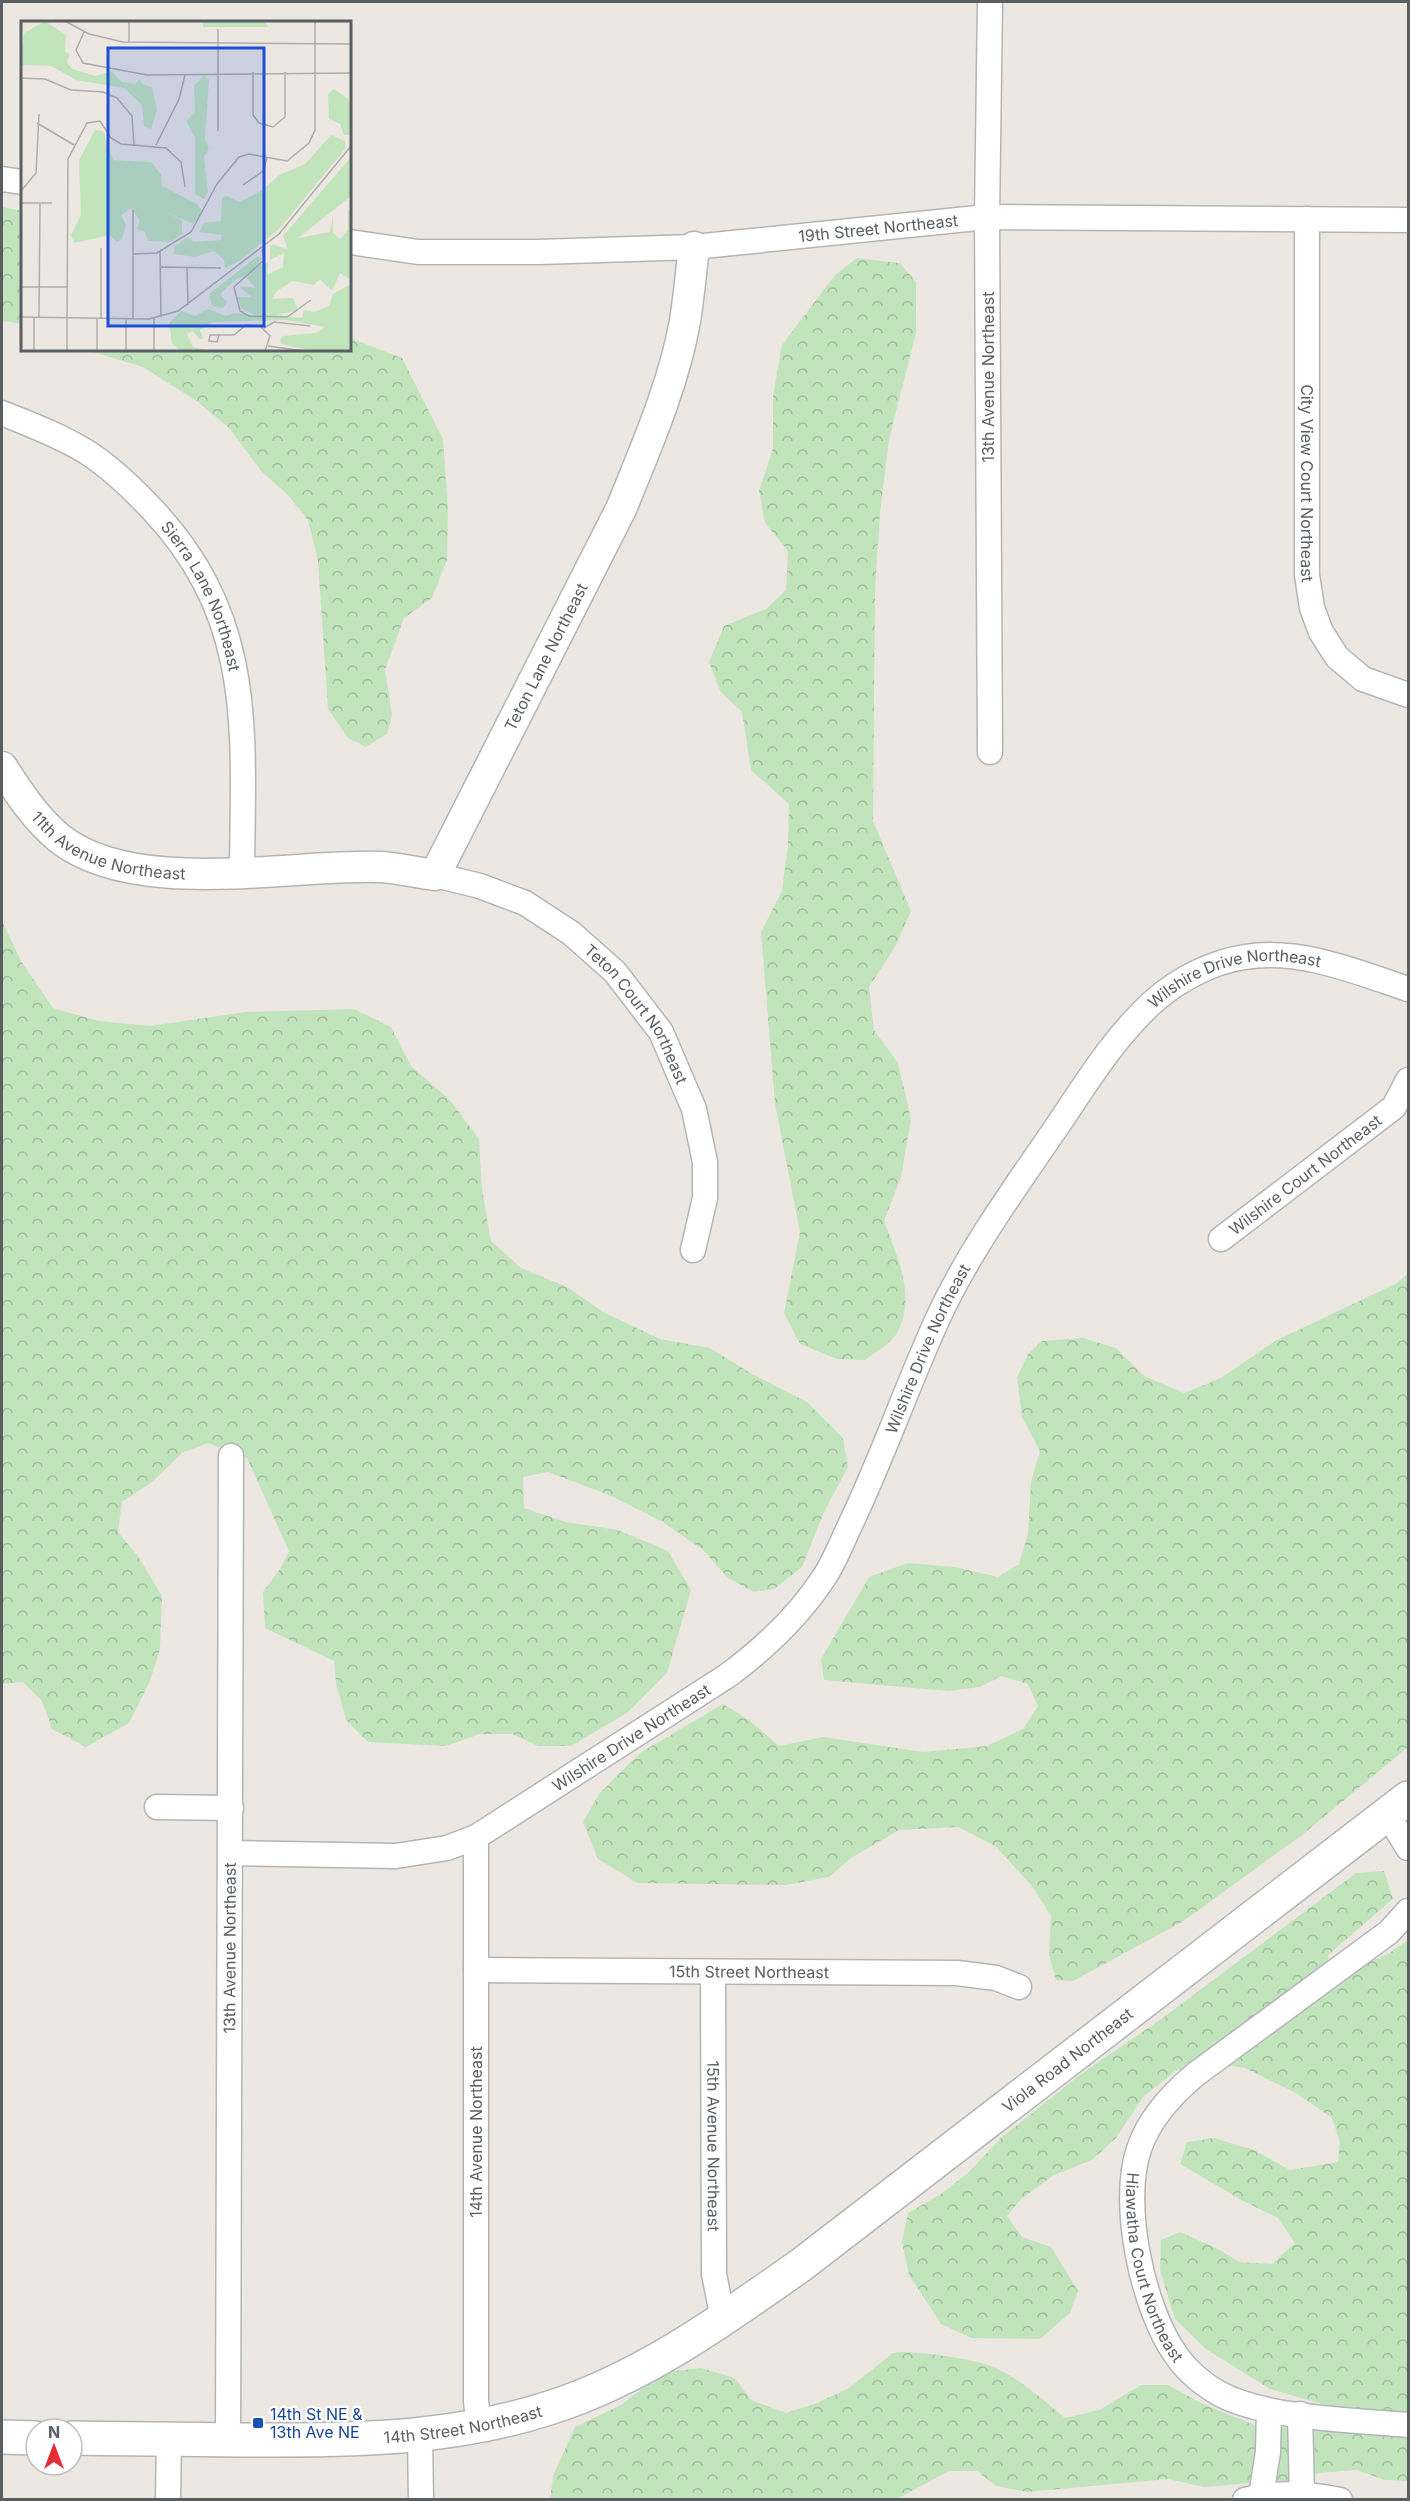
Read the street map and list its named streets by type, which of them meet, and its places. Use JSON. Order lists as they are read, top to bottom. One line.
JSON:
{"streets":{"main road":["Viola Road Northeast","14th Street Northeast"],"street":["19th Street Northeast","13th Avenue Northeast","City View Court Northeast","Sierra Lane Northeast","Teton Lane Northeast","11th Avenue Northeast","Wilshire Drive Northeast","Teton Court Northeast","Wilshire Court Northeast","15th Street Northeast","14th Avenue Northeast","15th Avenue Northeast","Hiawatha Court Northeast"]},"crossings":[["19th Street Northeast","13th Avenue Northeast"],["19th Street Northeast","City View Court Northeast"],["19th Street Northeast","Teton Lane Northeast"],["13th Avenue Northeast","14th Street Northeast"],["Sierra Lane Northeast","11th Avenue Northeast"],["Teton Lane Northeast","Teton Court Northeast"],["Wilshire Drive Northeast","14th Avenue Northeast"],["15th Street Northeast","14th Avenue Northeast"],["15th Street Northeast","15th Avenue Northeast"],["Viola Road Northeast","15th Avenue Northeast"],["Viola Road Northeast","14th Street Northeast"],["14th Avenue Northeast","14th Street Northeast"],["15th Avenue Northeast","14th Street Northeast"]],"places":{"transit":["14th St NE & 13th Ave NE"]},"north":"top"}
